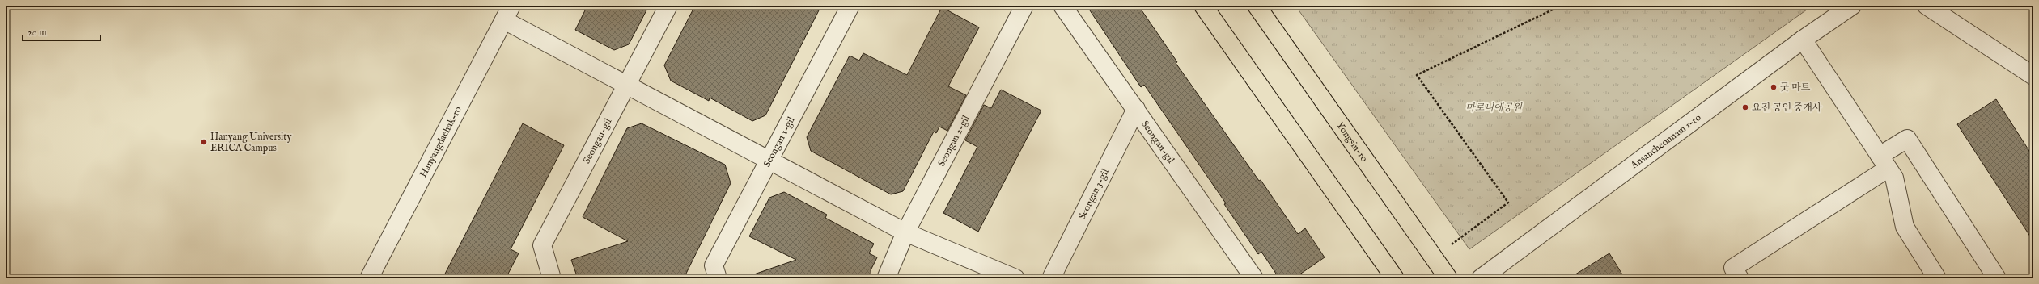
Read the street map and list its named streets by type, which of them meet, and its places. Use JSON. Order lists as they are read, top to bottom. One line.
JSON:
{"streets":{"main road":["Yongsin-ro"],"street":["Seongan-gil","Seongan 1-gil","Seongan 2-gil","Ansancheonnam 1-ro","Hanyangdaehak-ro","Seongan 3-gil"]},"crossings":[["Seongan-gil","Seongan 3-gil"]],"parks":["마로니에공원"],"places":["굿 마트","요진 공인 중개사","Hanyang University ERICA Campus"],"scale_bar":"20 m"}
